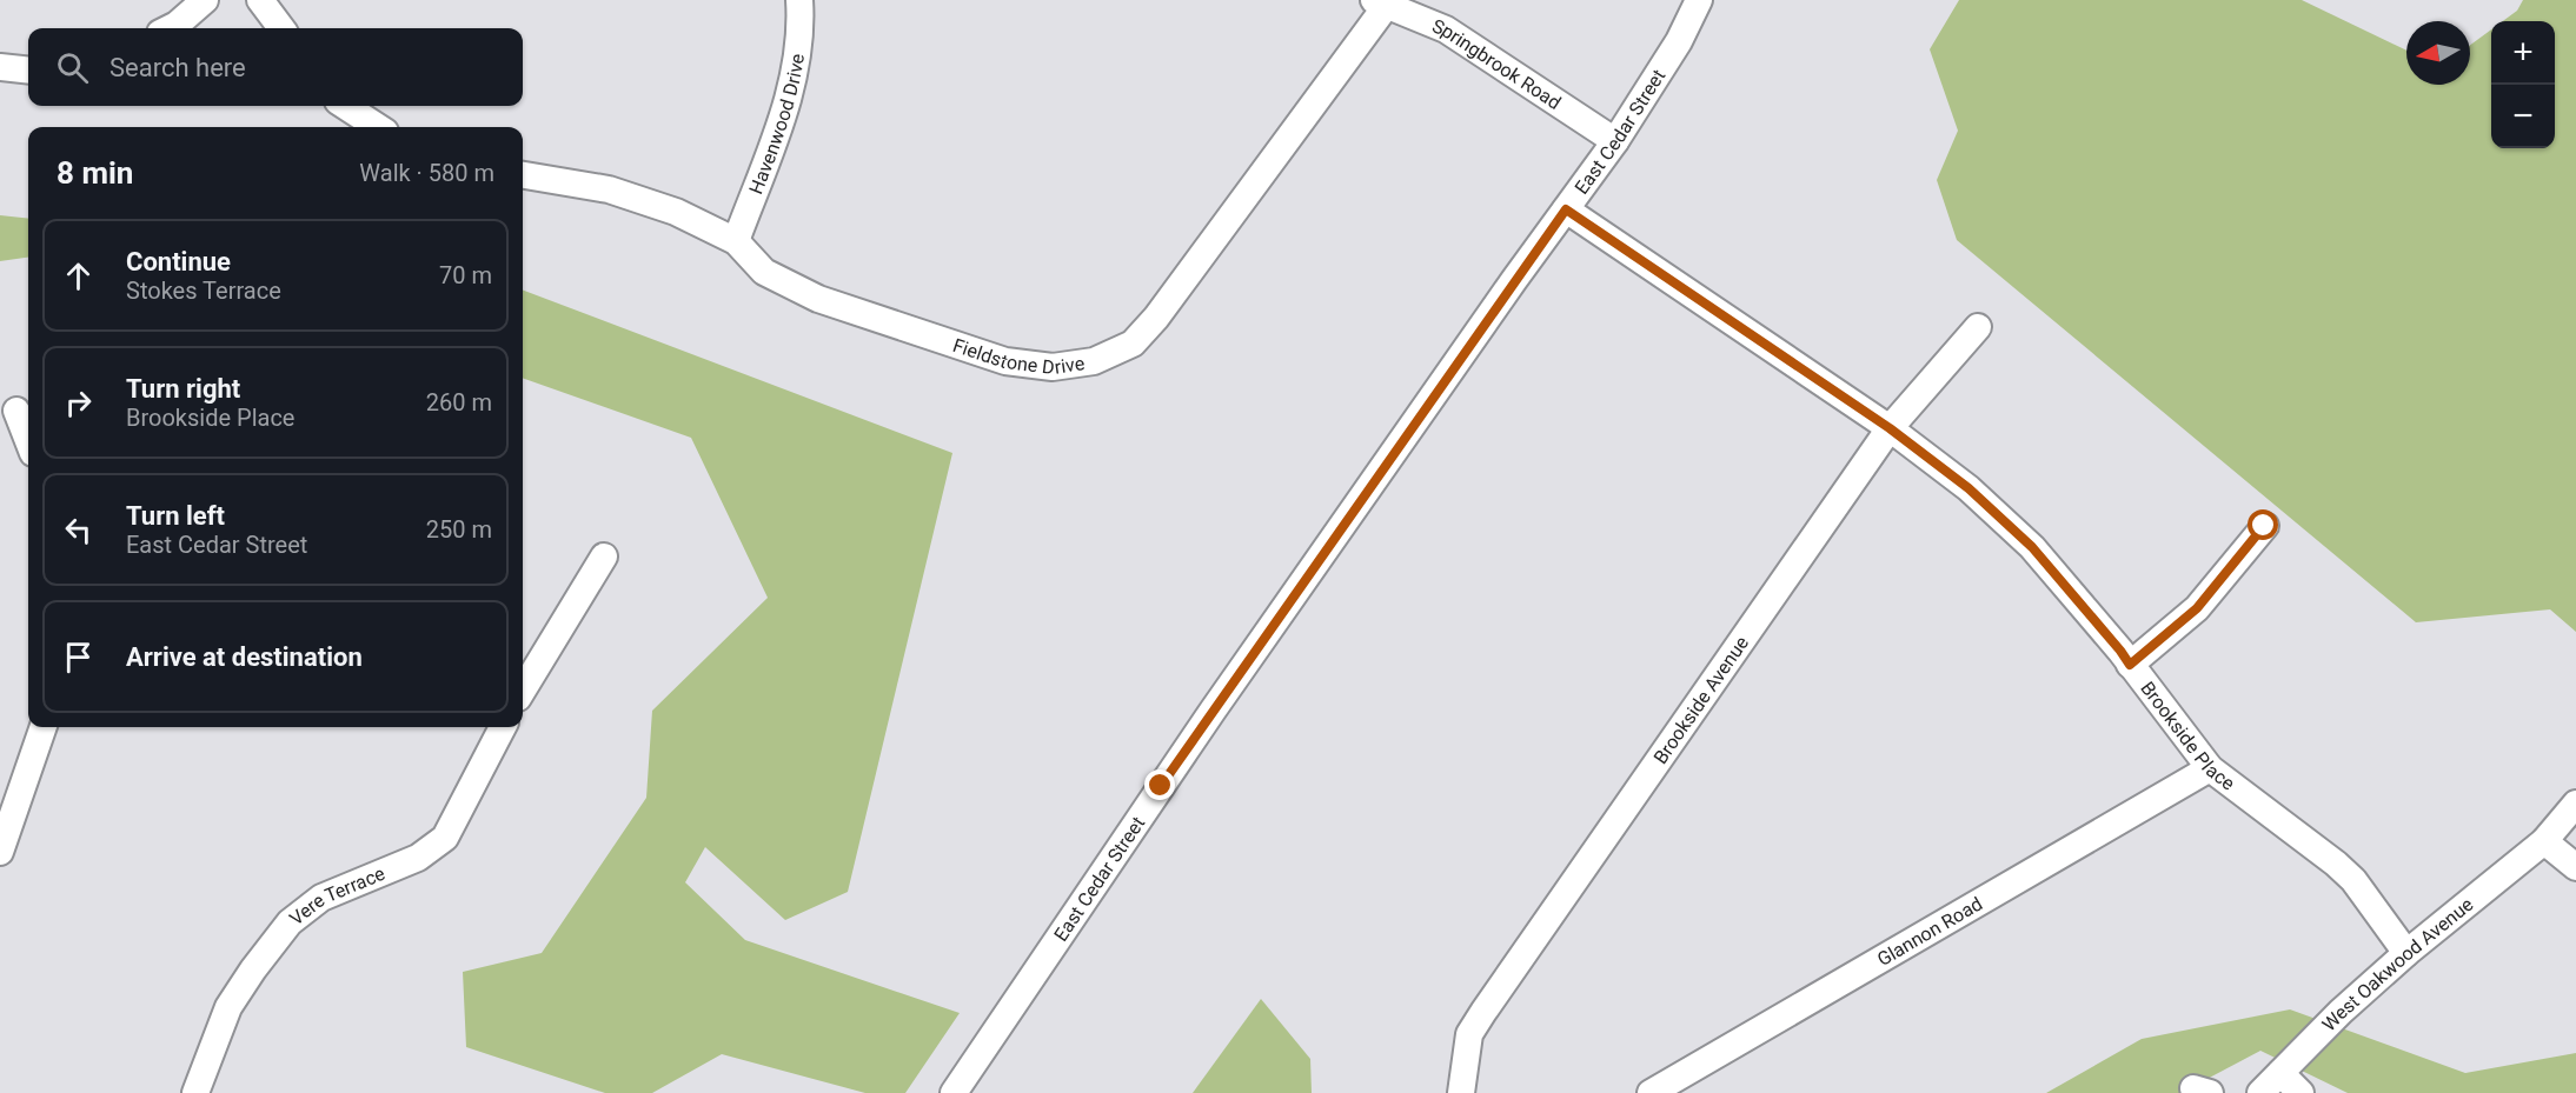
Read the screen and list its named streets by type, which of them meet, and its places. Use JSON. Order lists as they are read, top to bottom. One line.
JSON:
{"streets":{"street":["Springbrook Road","Havenwood Drive","East Cedar Street","Fieldstone Drive","Brookside Avenue","Brookside Place","Vere Terrace","Glannon Road","West Oakwood Avenue"]},"crossings":[["Springbrook Road","East Cedar Street"],["Springbrook Road","Fieldstone Drive"],["Havenwood Drive","Fieldstone Drive"],["East Cedar Street","Brookside Place"],["Brookside Avenue","Brookside Place"],["Brookside Place","Glannon Road"],["Brookside Place","West Oakwood Avenue"]],"north":"left","page":{"map_buttons":["+","−"],"search":"Search here","heading":["8 min","Walk · 580 m"],"list":[["Continue","Stokes Terrace","70 m"],["Turn right","Brookside Place","260 m"],["Turn left","East Cedar Street","250 m"],"Arrive at destination"]}}
